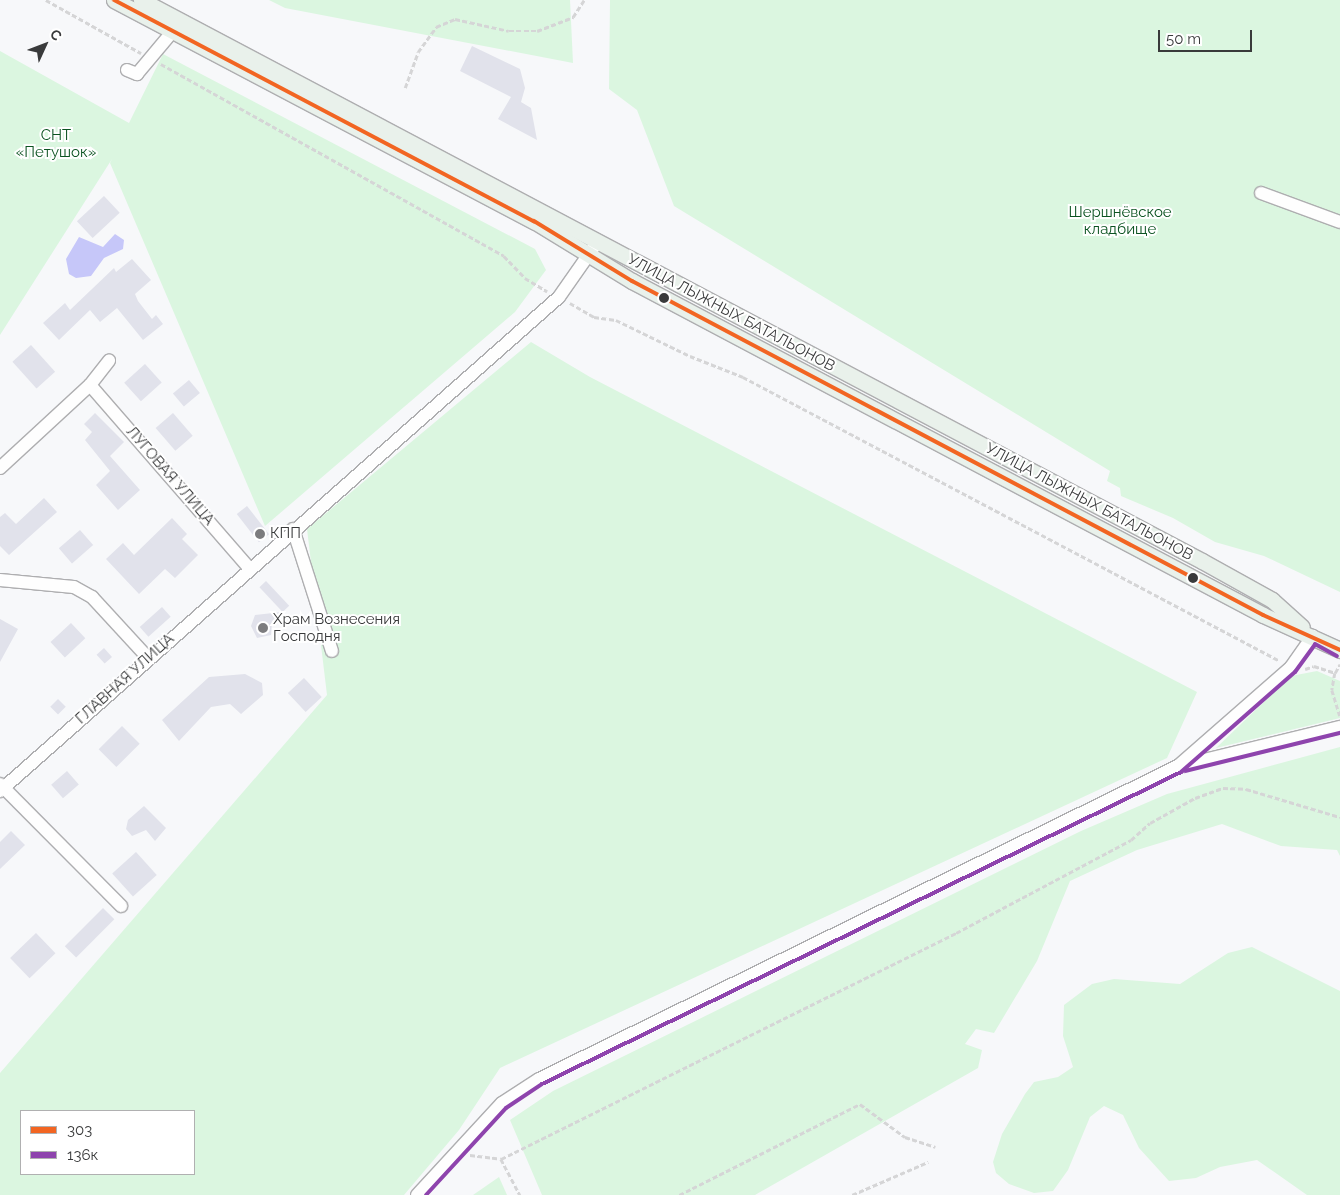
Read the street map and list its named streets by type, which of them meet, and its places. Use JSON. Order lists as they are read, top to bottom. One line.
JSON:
{"streets":{"main road":["УЛИЦА ЛЫЖНЫХ БАТАЛЬОНОВ"],"street":["ЛУГОВАЯ УЛИЦА","ГЛАВНАЯ УЛИЦА"]},"crossings":[["УЛИЦА ЛЫЖНЫХ БАТАЛЬОНОВ","ГЛАВНАЯ УЛИЦА"],["ЛУГОВАЯ УЛИЦА","ГЛАВНАЯ УЛИЦА"]],"parks":["СНТ «Петушок»","Шершнёвское кладбище"],"places":["КПП","Храм Вознесения Господня"],"lines":["transit line 303","transit line 136к"],"legend":["303","136к"],"scale_bar":"50 m","north":"top right"}
